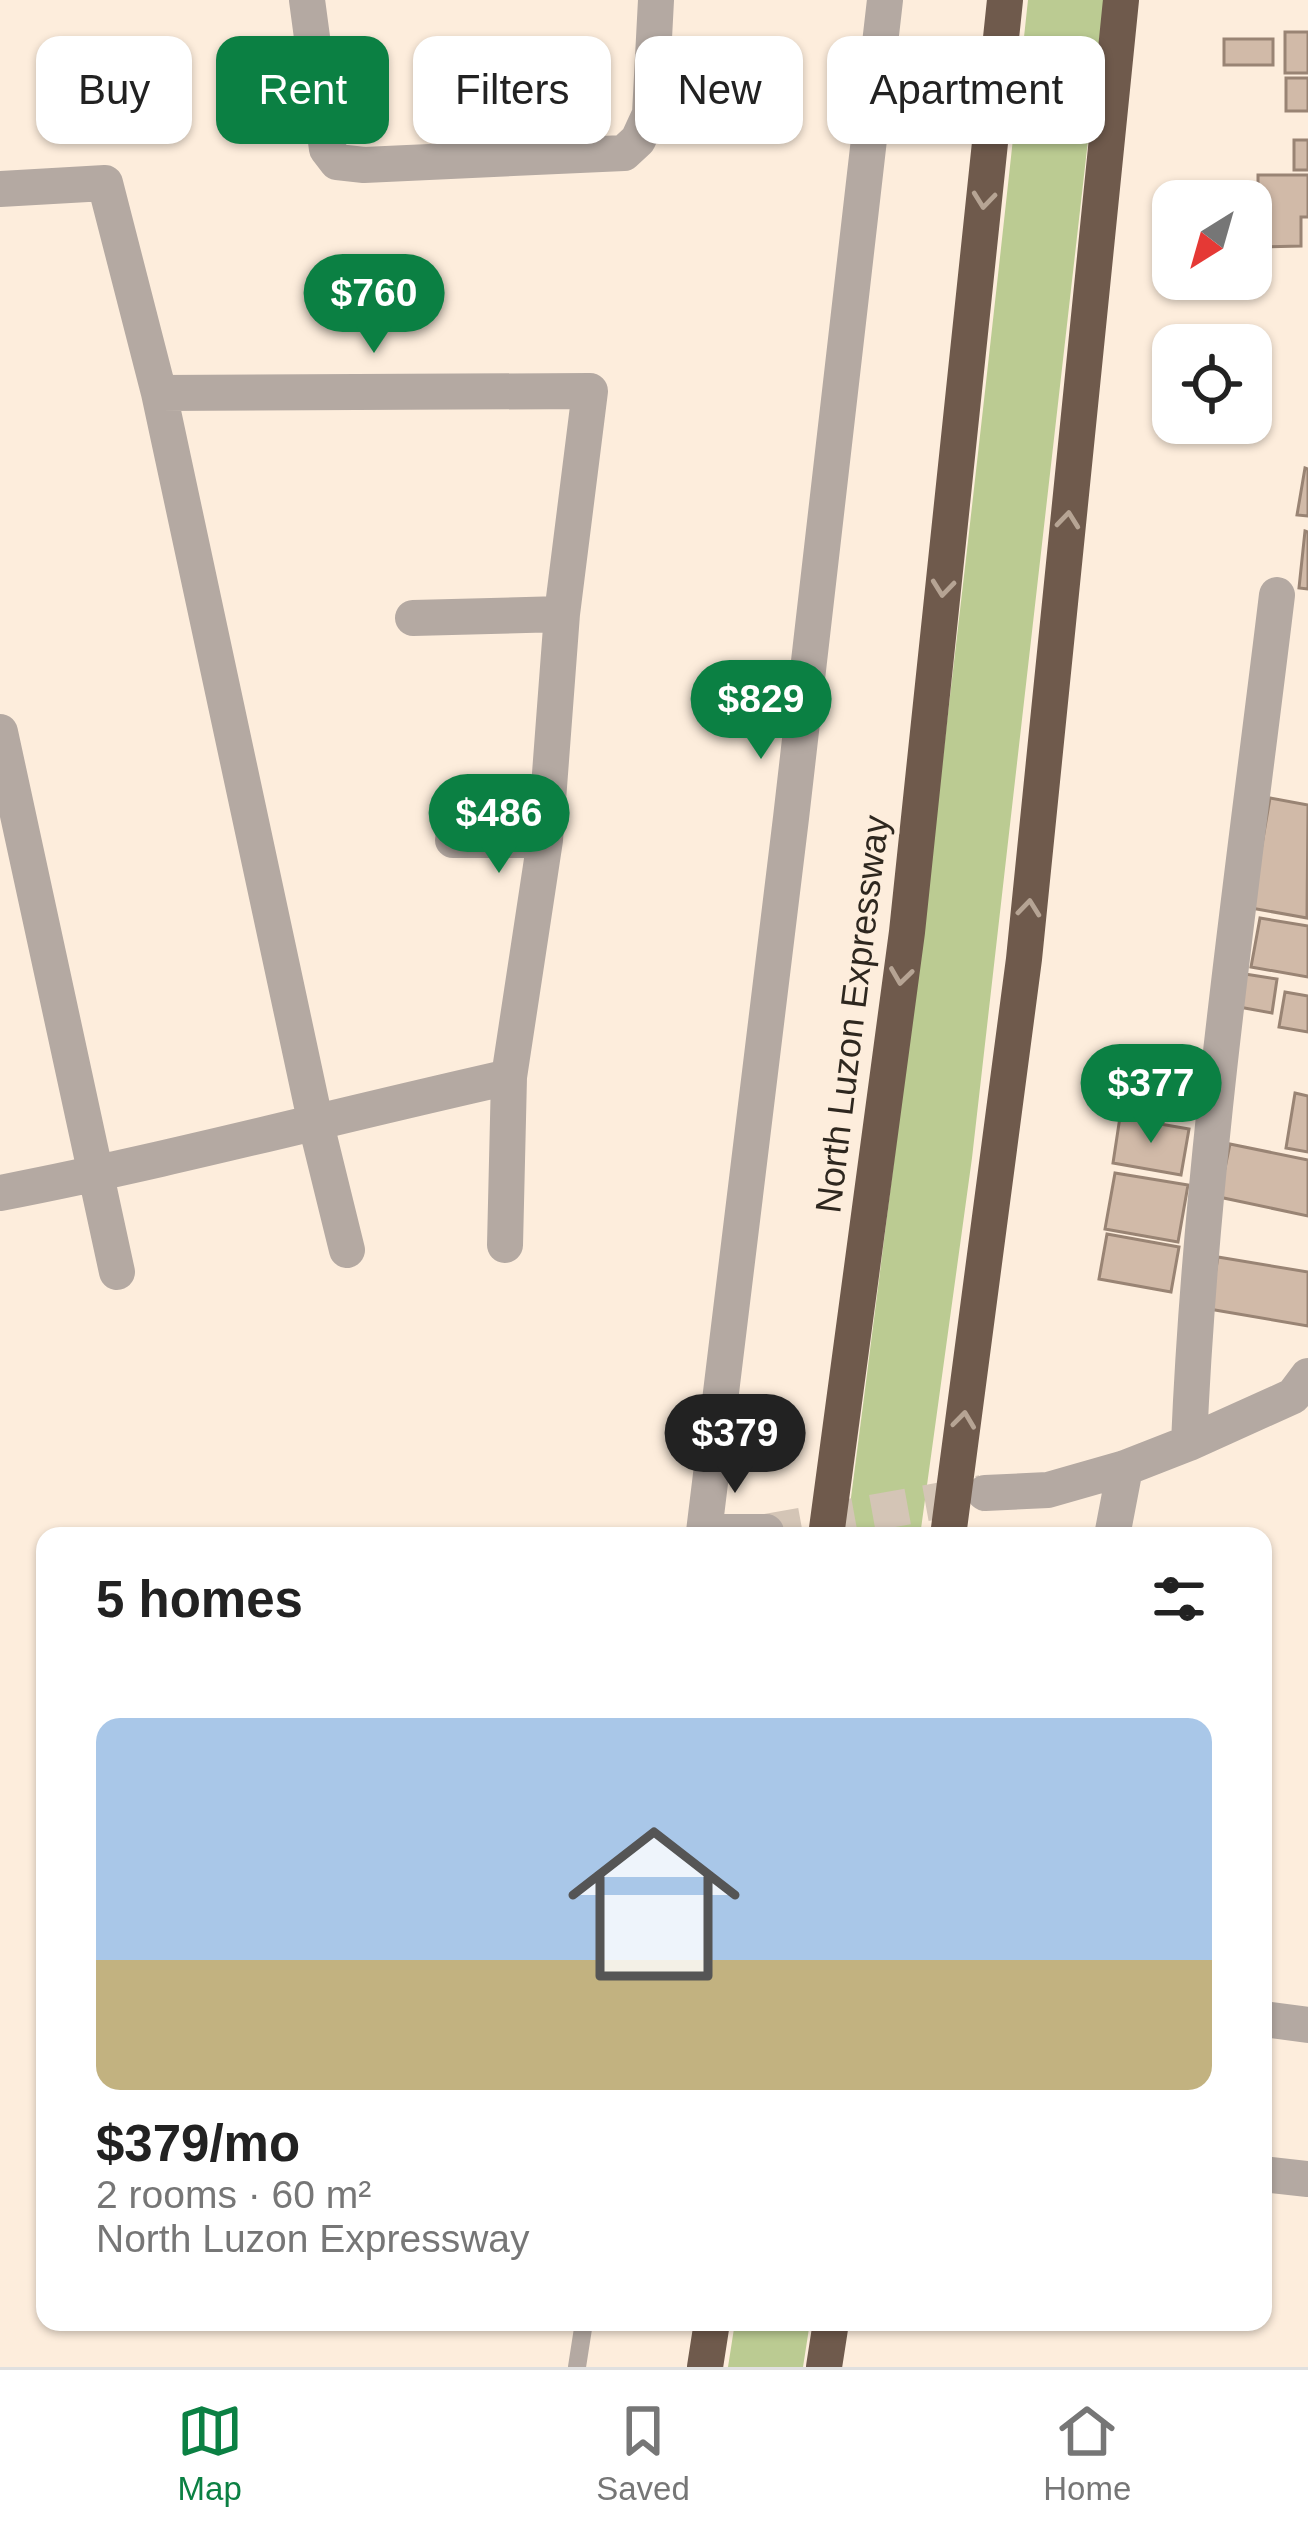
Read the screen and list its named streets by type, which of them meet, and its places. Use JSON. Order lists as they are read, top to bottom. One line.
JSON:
{"streets":{"highway":["North Luzon Expressway"]},"north":"bottom left","page":{"chip":["Buy","Rent","Filters","New","Apartment"],"price":["$760","$829","$486","$377","$379"],"heading":"5 homes","list":[{"name":"$379/mo","note":"2 rooms · 60 m² · North Luzon Expressway"}],"tabs":["Map","Saved","Home"]}}
